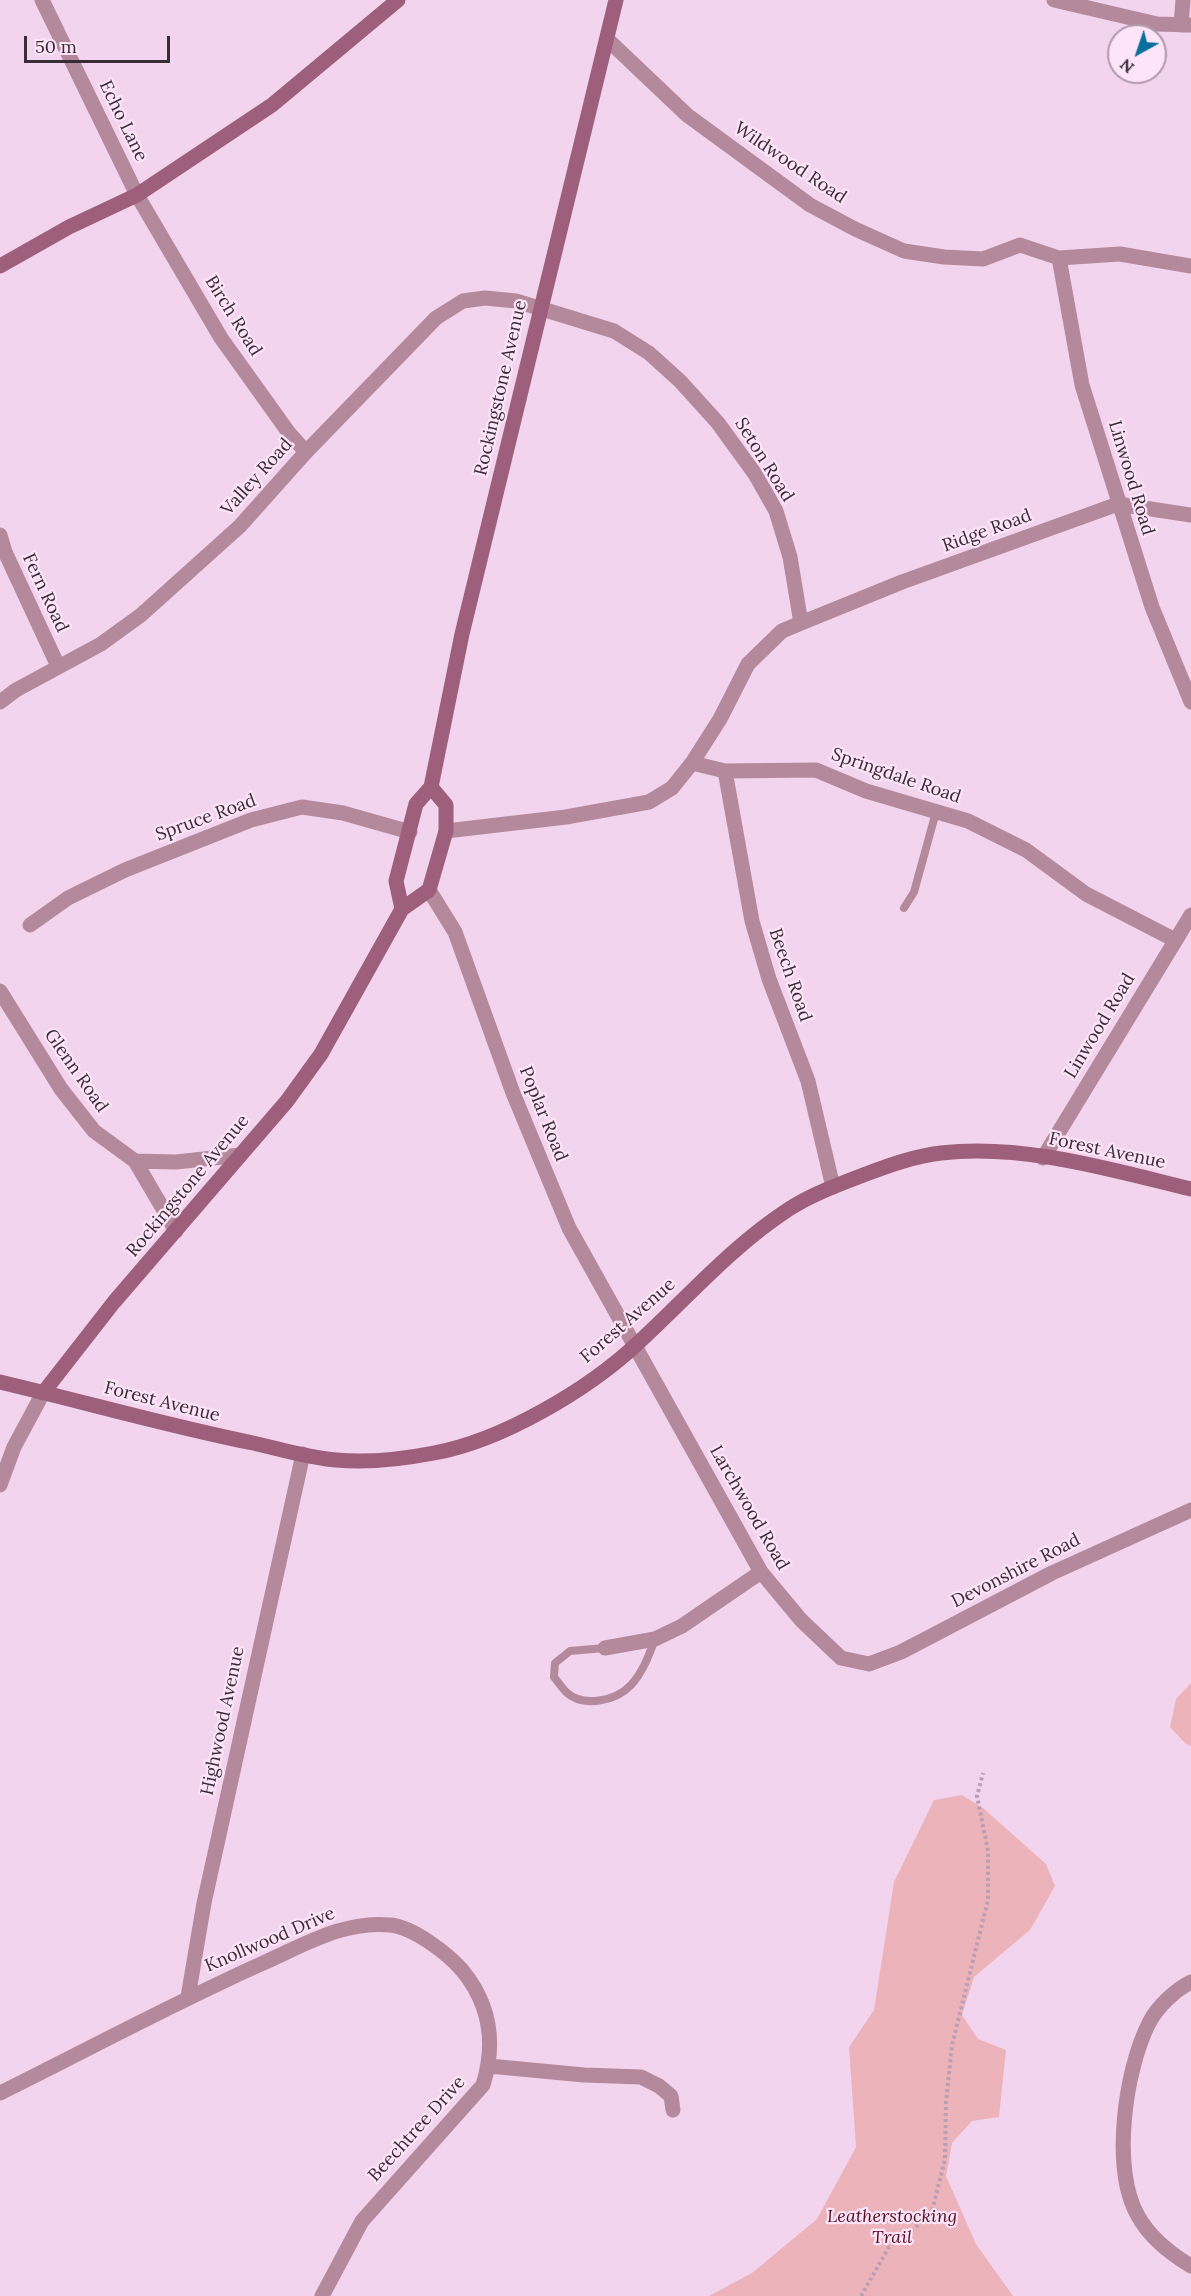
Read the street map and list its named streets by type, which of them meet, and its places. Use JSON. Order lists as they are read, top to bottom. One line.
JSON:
{"streets":{"street":["Echo Lane","Wildwood Road","Birch Road","Rockingstone Avenue","Seton Road","Valley Road","Linwood Road","Ridge Road","Fern Road","Springdale Road","Spruce Road","Beech Road","Glenn Road","Poplar Road","Forest Avenue","Larchwood Road","Devonshire Road","Highwood Avenue","Knollwood Drive","Beechtree Drive"]},"crossings":[["Echo Lane","Birch Road"],["Wildwood Road","Rockingstone Avenue"],["Wildwood Road","Linwood Road"],["Birch Road","Valley Road"],["Rockingstone Avenue","Seton Road"],["Rockingstone Avenue","Valley Road"],["Rockingstone Avenue","Spruce Road"],["Rockingstone Avenue","Glenn Road"],["Rockingstone Avenue","Poplar Road"],["Rockingstone Avenue","Forest Avenue"],["Seton Road","Valley Road"],["Seton Road","Ridge Road"],["Valley Road","Fern Road"],["Linwood Road","Ridge Road"],["Linwood Road","Springdale Road"],["Linwood Road","Forest Avenue"],["Springdale Road","Beech Road"],["Beech Road","Forest Avenue"],["Poplar Road","Forest Avenue"],["Poplar Road","Larchwood Road"],["Forest Avenue","Larchwood Road"],["Forest Avenue","Highwood Avenue"],["Larchwood Road","Devonshire Road"],["Highwood Avenue","Knollwood Drive"],["Knollwood Drive","Beechtree Drive"]],"parks":["Leatherstocking Trail"],"scale_bar":"50 m","north":"bottom left"}
